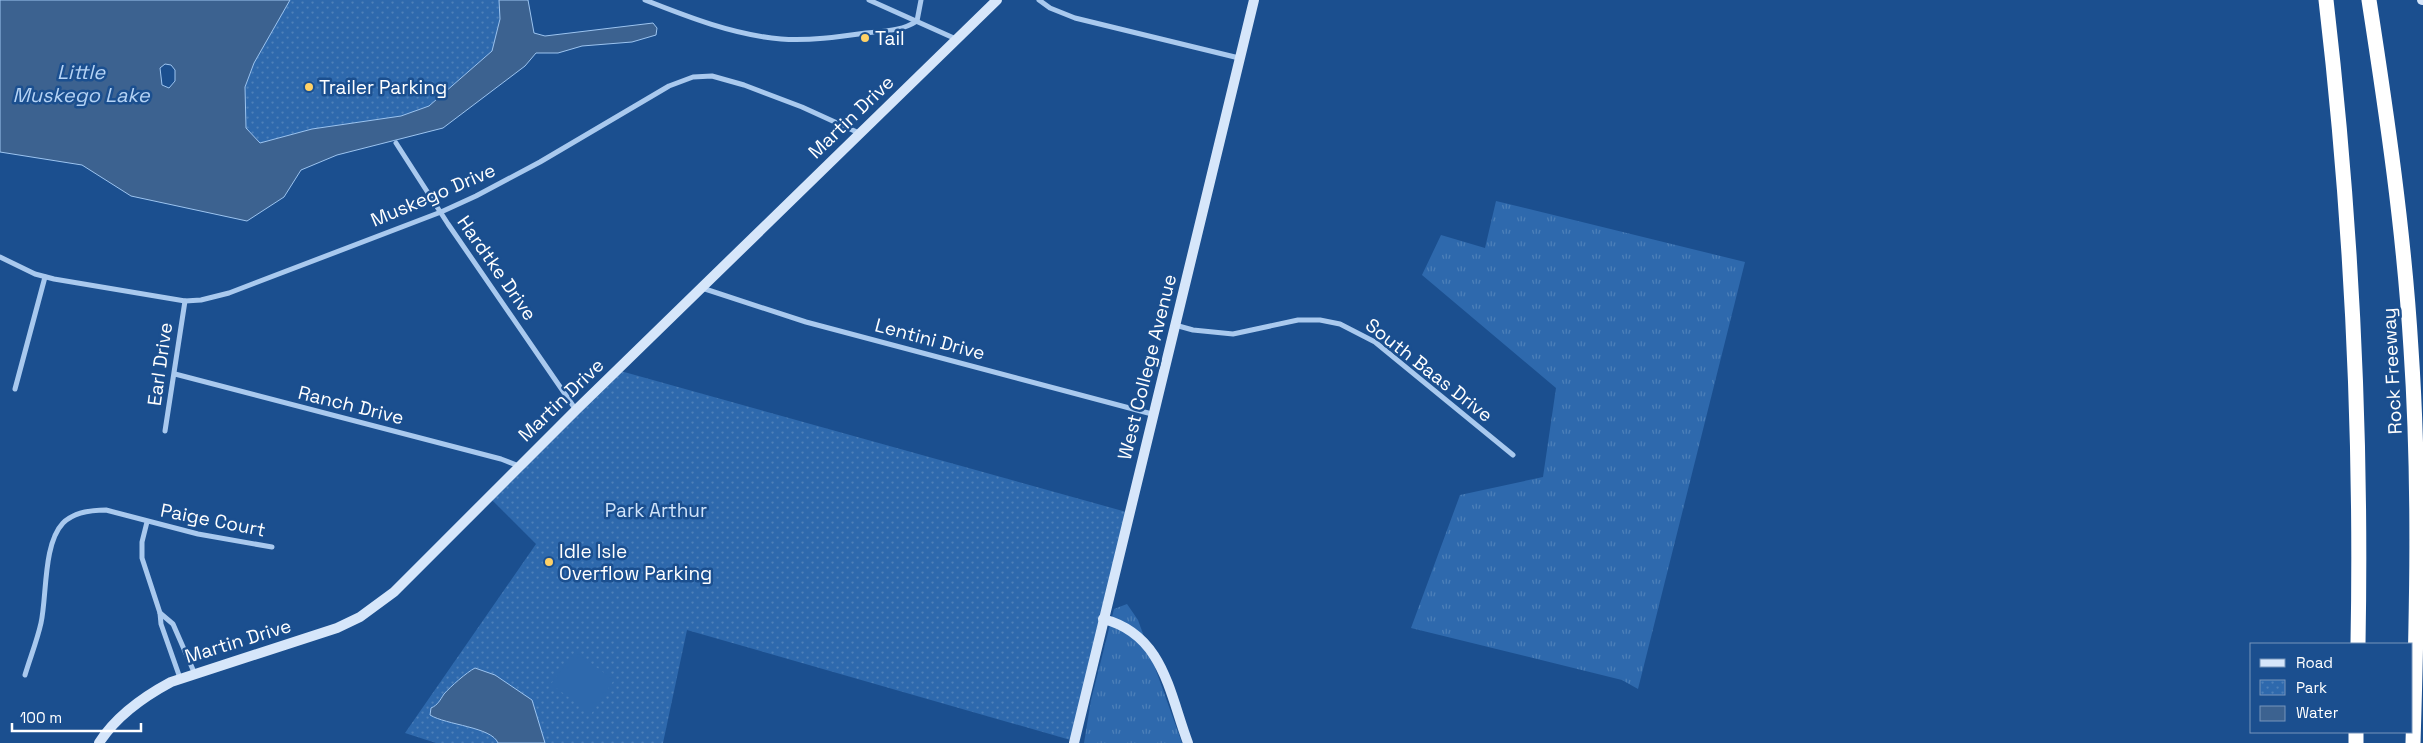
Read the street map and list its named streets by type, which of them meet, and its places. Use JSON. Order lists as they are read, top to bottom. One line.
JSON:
{"streets":{"highway":["Rock Freeway"],"street":["Martin Drive","Muskego Drive","Hardtke Drive","Lentini Drive","Earl Drive","West College Avenue","South Baas Drive","Ranch Drive","Paige Court"]},"crossings":[["Martin Drive","Muskego Drive"],["Martin Drive","Hardtke Drive"],["Martin Drive","Lentini Drive"],["Martin Drive","Ranch Drive"],["Muskego Drive","Hardtke Drive"],["Muskego Drive","Earl Drive"],["Lentini Drive","West College Avenue"],["Earl Drive","Ranch Drive"],["West College Avenue","South Baas Drive"]],"water":["Little Muskego Lake"],"parks":["Park Arthur"],"places":["Tail","Trailer Parking","Idle Isle Overflow Parking"],"legend":["Road","Park","Water"],"scale_bar":"100 m"}
